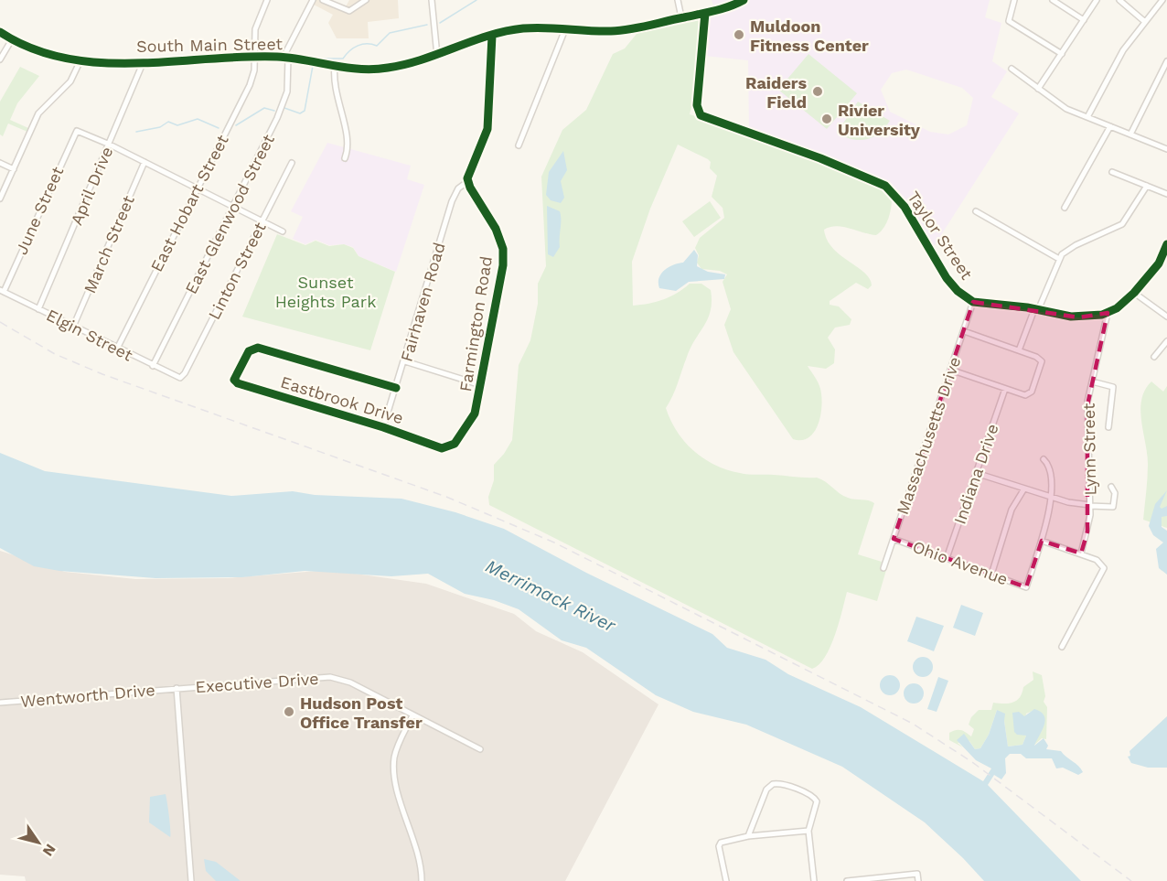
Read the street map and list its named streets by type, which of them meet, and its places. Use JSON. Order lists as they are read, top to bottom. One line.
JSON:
{"streets":{"street":["South Main Street","April Drive","East Hobart Street","June Street","East Glenwood Street","Taylor Street","March Street","Linton Street","Fairhaven Road","Farmington Road","Elgin Street","Eastbrook Drive","Massachusetts Drive","Lynn Street","Indiana Drive","Ohio Avenue","Executive Drive","Wentworth Drive"]},"crossings":[["South Main Street","April Drive"],["South Main Street","East Hobart Street"],["South Main Street","East Glenwood Street"],["South Main Street","Taylor Street"],["April Drive","June Street"],["April Drive","Elgin Street"],["East Hobart Street","Elgin Street"],["June Street","Elgin Street"],["East Glenwood Street","Elgin Street"],["Taylor Street","Massachusetts Drive"],["Taylor Street","Lynn Street"],["March Street","Elgin Street"],["Linton Street","Elgin Street"],["Fairhaven Road","Farmington Road"],["Fairhaven Road","Eastbrook Drive"],["Farmington Road","Eastbrook Drive"],["Massachusetts Drive","Ohio Avenue"],["Indiana Drive","Ohio Avenue"],["Executive Drive","Wentworth Drive"]],"water":["Merrimack River"],"parks":["Sunset Heights Park"],"places":["Muldoon Fitness Center","Raiders Field","Rivier University","Hudson Post Office Transfer"],"north":"bottom right"}
